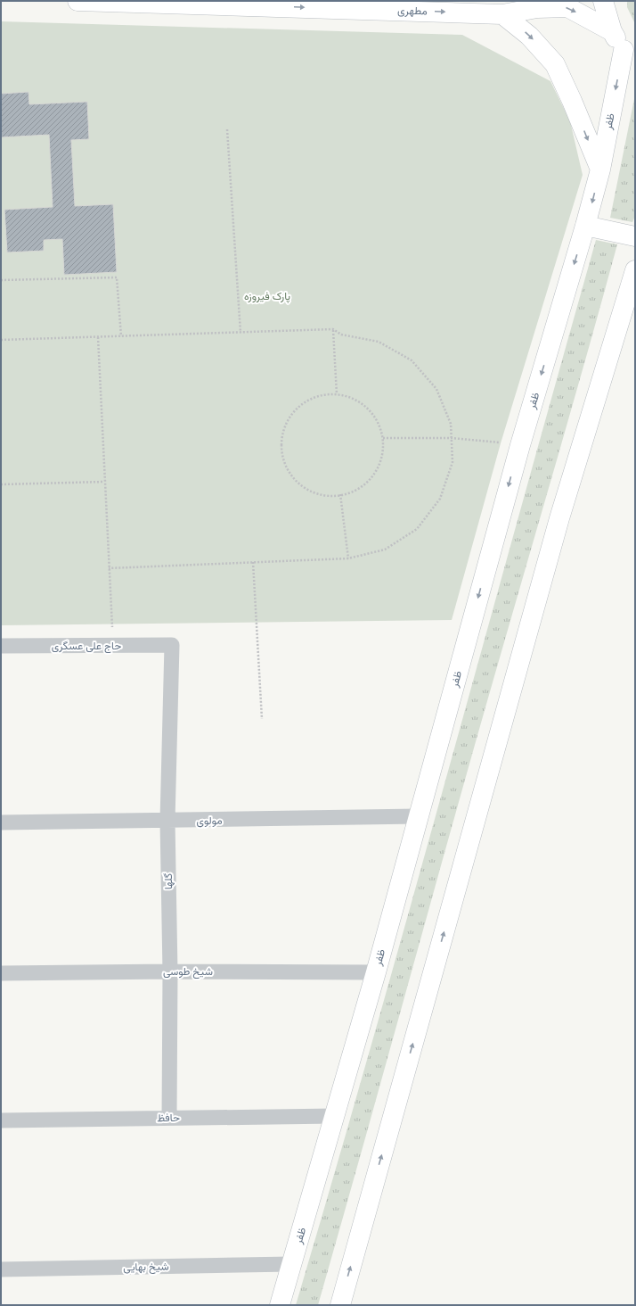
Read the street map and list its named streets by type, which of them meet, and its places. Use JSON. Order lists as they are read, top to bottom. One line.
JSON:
{"streets":{"street":["مطهری","ظفر","حاج علی عسگری","مولوی","گلها","شیخ طوسی","حافظ","شیخ بهایی"]},"crossings":[["ظفر","مولوی"],["ظفر","شیخ طوسی"],["ظفر","حافظ"],["ظفر","شیخ بهایی"],["حاج علی عسگری","گلها"],["مولوی","گلها"],["گلها","شیخ طوسی"],["گلها","حافظ"]],"one_way":["مطهری"],"parks":["پارک فیروزه"]}
